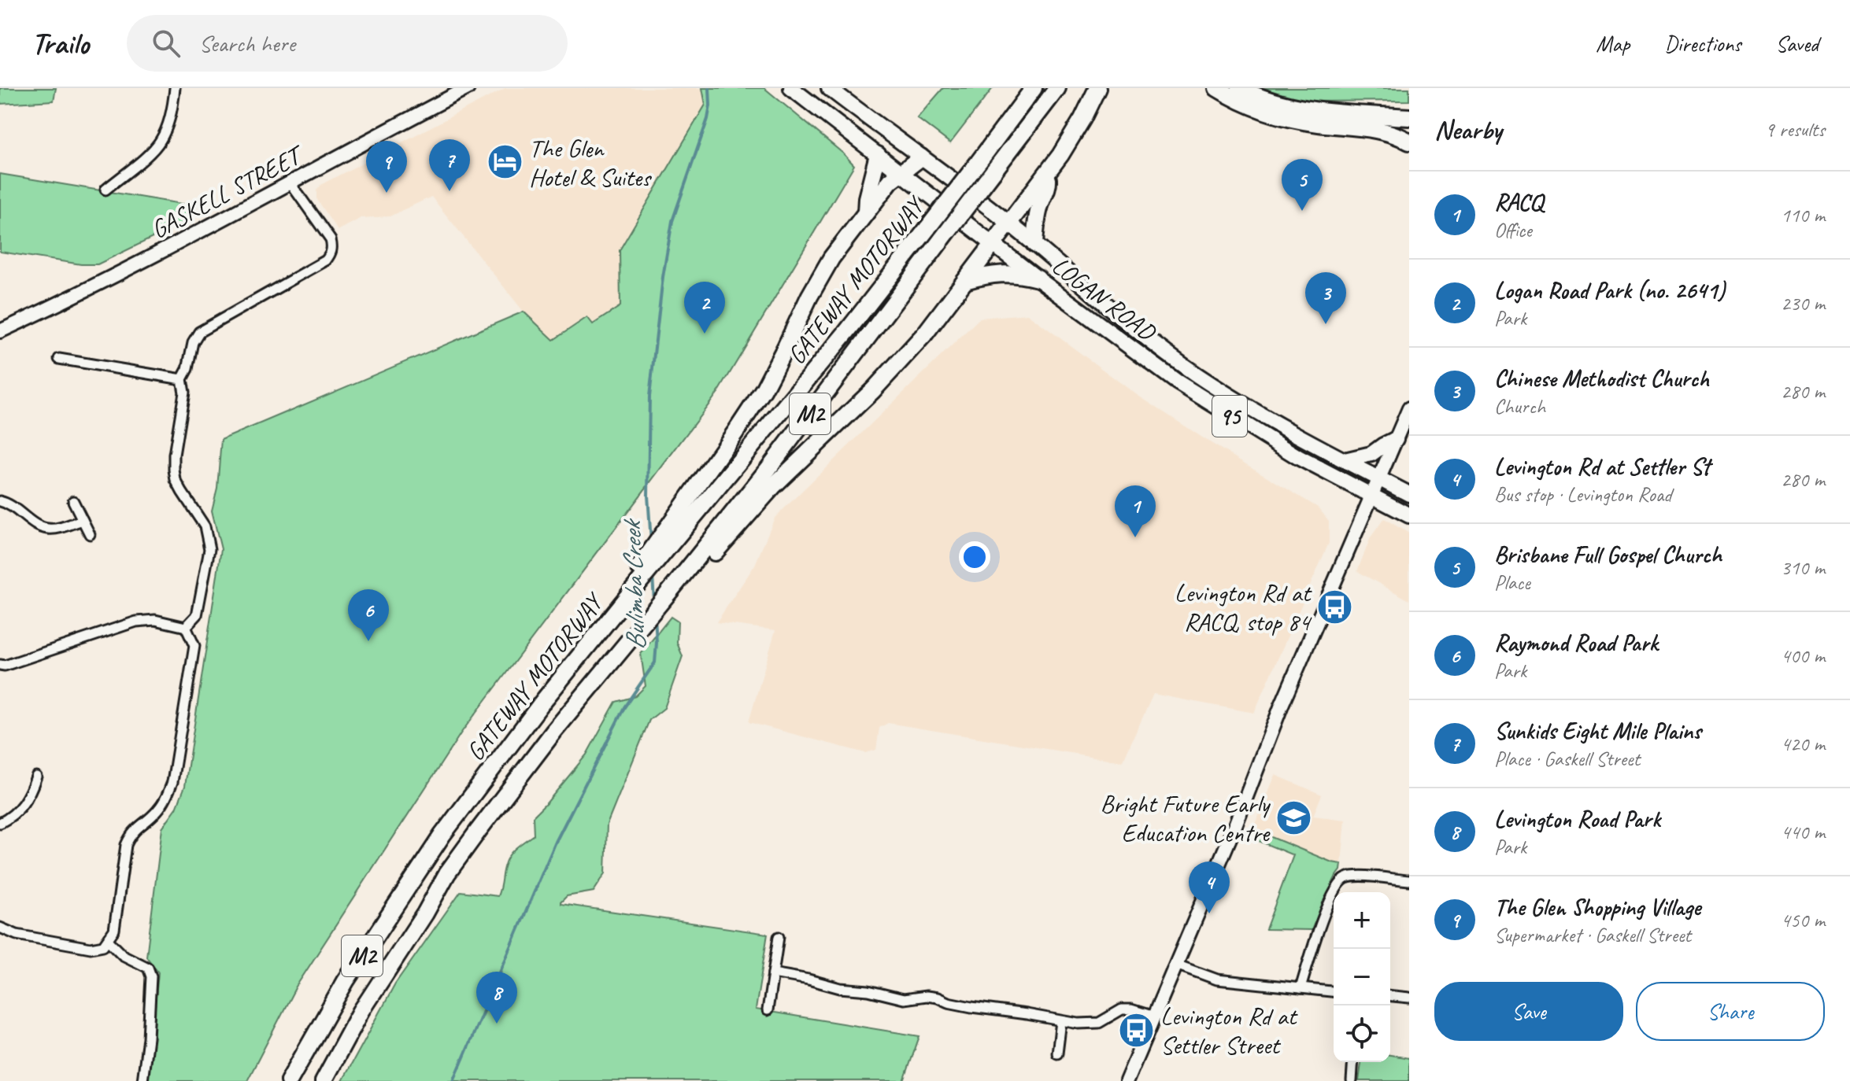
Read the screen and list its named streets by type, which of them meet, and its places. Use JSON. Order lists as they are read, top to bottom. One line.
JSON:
{"streets":{"highway":["GATEWAY MOTORWAY","M2"],"main road":["LOGAN ROAD","95"],"street":["GASKELL STREET"]},"water":["Bulimba Creek"],"places":{"hotel":["The Glen Hotel & Suites"],"bus stop":["Levington Rd at RACQ, stop 84","Levington Rd at Settler Street"],"school or university":["Bright Future Early Education Centre"]},"page":{"header":"Trailo","search":"Search here","nav":["Map","Directions","Saved"],"heading":["Nearby","9 results"],"pins":["7","9","5","3","2","1","6","4","8"],"list":[{"mark":"1","name":"RACQ","note":"Office","value":"110 m"},{"mark":"2","name":"Logan Road Park (no. 2641)","note":"Park","value":"230 m"},{"mark":"3","name":"Chinese Methodist Church","note":"Church","value":"280 m"},{"mark":"4","name":"Levington Rd at Settler St","note":"Bus stop · Levington Road","value":"280 m"},{"mark":"5","name":"Brisbane Full Gospel Church","note":"Place","value":"310 m"},{"mark":"6","name":"Raymond Road Park","note":"Park","value":"400 m"},{"mark":"7","name":"Sunkids Eight Mile Plains","note":"Place · Gaskell Street","value":"420 m"},{"mark":"8","name":"Levington Road Park","note":"Park","value":"440 m"},{"mark":"9","name":"The Glen Shopping Village","note":"Supermarket · Gaskell Street","value":"450 m"}],"map_buttons":["+","−"],"buttons":["Save","Share"]}}
